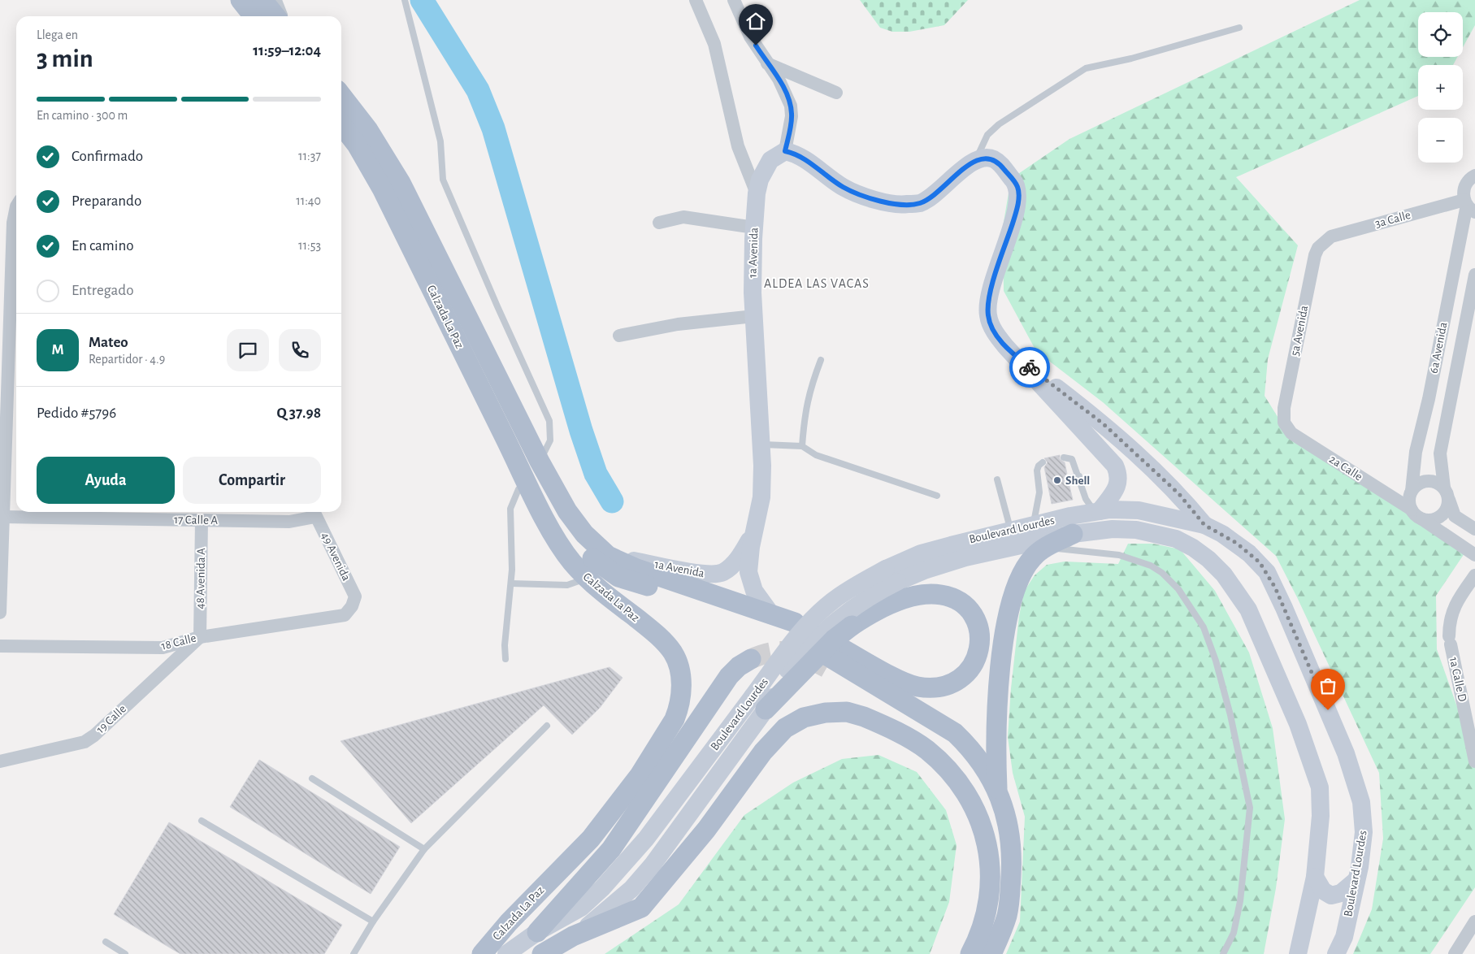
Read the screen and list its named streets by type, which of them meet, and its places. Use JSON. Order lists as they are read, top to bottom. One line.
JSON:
{"streets":{"main road":["1a Avenida","Calzada La Paz","Boulevard Lourdes"],"street":["3a Calle","5a Avenida","6a Avenida","2a Calle","17 Calle A","49 Avenida","48 Avenida A","18 Calle","1a Calle D","19 Calle"]},"crossings":[["3a Calle","5a Avenida"],["3a Calle","6a Avenida"],["1a Avenida","Calzada La Paz"],["5a Avenida","2a Calle"],["6a Avenida","2a Calle"],["17 Calle A","49 Avenida"],["17 Calle A","48 Avenida A"],["49 Avenida","18 Calle"],["48 Avenida A","18 Calle"],["48 Avenida A","19 Calle"],["18 Calle","19 Calle"]],"districts":["ALDEA LAS VACAS"],"places":["Shell"],"page":{"map_buttons":["+","−"],"heading":["3 min","Llega en","11:59–12:04"],"panel":["Mateo","Repartidor · 4.9","Pedido #5796","Q 37.98"],"bar":"En camino · 300 m","list":[["Confirmado","11:37"],["Preparando","11:40"],["En camino","11:53"],"Entregado"],"round":"M","buttons":["Ayuda","Compartir"]}}
